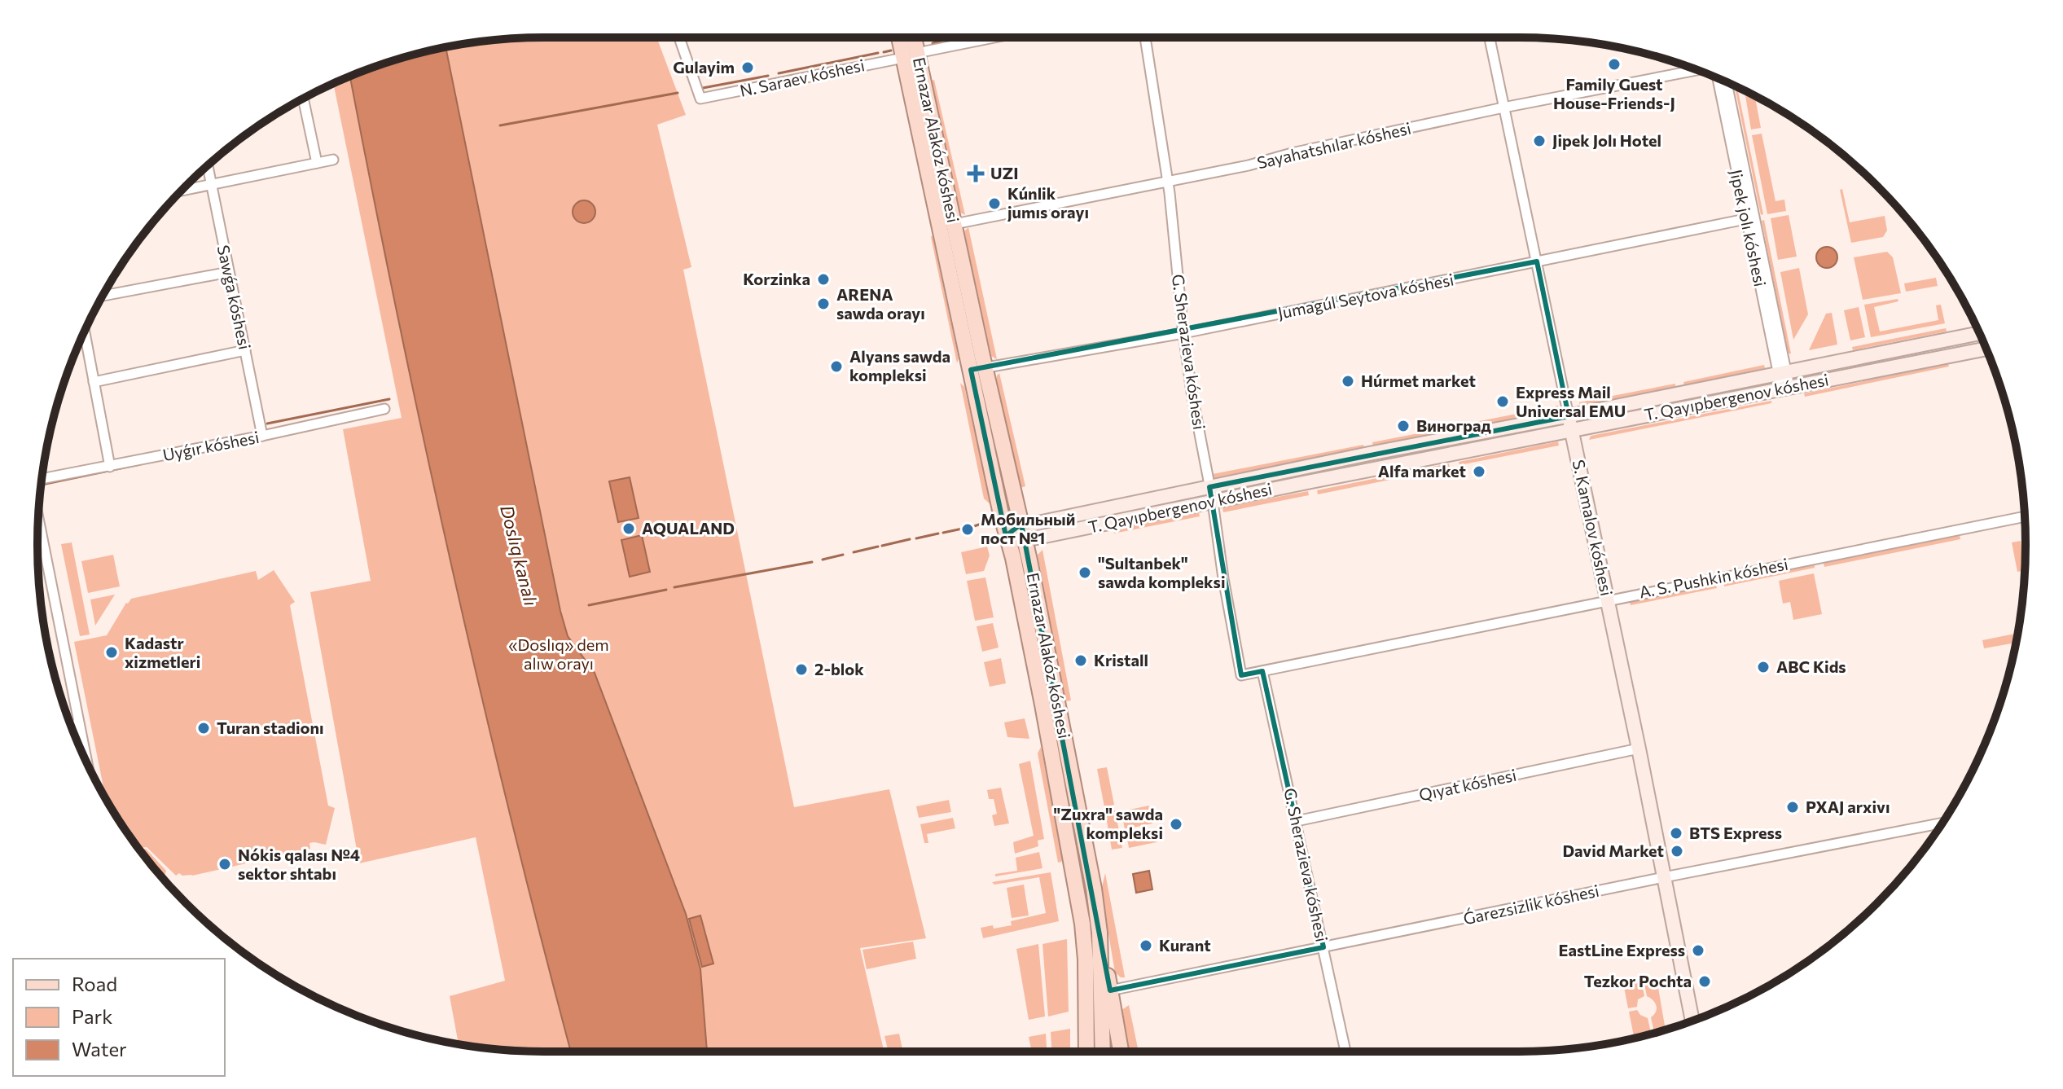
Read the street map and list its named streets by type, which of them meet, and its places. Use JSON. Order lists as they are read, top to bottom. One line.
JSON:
{"streets":{"main road":["Ernazar Alakóz kóshesi","T. Qayıpbergenov kóshesi","S. Kamalov kóshesi"],"street":["N. Saraev kóshesi","Sayahatshılar kóshesi","Jipek jolı kóshesi","Jumagúl Seytova kóshesi","Sawǵa kóshesi","G. Sherazieva kóshesi","Uyǵır kóshesi","A. S. Pushkin kóshesi","Qıyat kóshesi","Ǵarezsizlik kóshesi"]},"crossings":[["N. Saraev kóshesi","Ernazar Alakóz kóshesi"],["Ernazar Alakóz kóshesi","Sayahatshılar kóshesi"],["Ernazar Alakóz kóshesi","Jumagúl Seytova kóshesi"],["Ernazar Alakóz kóshesi","T. Qayıpbergenov kóshesi"],["Sayahatshılar kóshesi","G. Sherazieva kóshesi"],["Sayahatshılar kóshesi","S. Kamalov kóshesi"],["Jipek jolı kóshesi","Jumagúl Seytova kóshesi"],["Jipek jolı kóshesi","T. Qayıpbergenov kóshesi"],["Jumagúl Seytova kóshesi","G. Sherazieva kóshesi"],["Jumagúl Seytova kóshesi","S. Kamalov kóshesi"],["Sawǵa kóshesi","Uyǵır kóshesi"],["G. Sherazieva kóshesi","T. Qayıpbergenov kóshesi"],["G. Sherazieva kóshesi","A. S. Pushkin kóshesi"],["G. Sherazieva kóshesi","Qıyat kóshesi"],["G. Sherazieva kóshesi","Ǵarezsizlik kóshesi"],["T. Qayıpbergenov kóshesi","S. Kamalov kóshesi"],["S. Kamalov kóshesi","A. S. Pushkin kóshesi"],["S. Kamalov kóshesi","Qıyat kóshesi"],["S. Kamalov kóshesi","Ǵarezsizlik kóshesi"]],"water":["Doslıq kanalı"],"parks":["«Doslıq» dem alıw orayı"],"places":{"other":["Family Guest House-Friends-J","Gulayim","Jipek Jolı Hotel","Kúnlik jumıs orayı","Korzinka","ARENA sawda orayı","Alyans sawda kompleksi","Húrmet market","Express Mail Universal EMU","Виноград","Alfa market","AQUALAND","Мобильный пост №1","\"Sultanbek\" sawda kompleksi","Kadastr xizmetleri","Kristall","ABC Kids","2-blok","Turan stadionı","PXAJ arxivı","\"Zuxra\" sawda kompleksi","BTS Express","David Market","Nókis qalası №4 sektor shtabı","Kurant","EastLine Express","Tezkor Pochta"],"health":["UZI"]},"legend":["Road","Park","Water"]}
